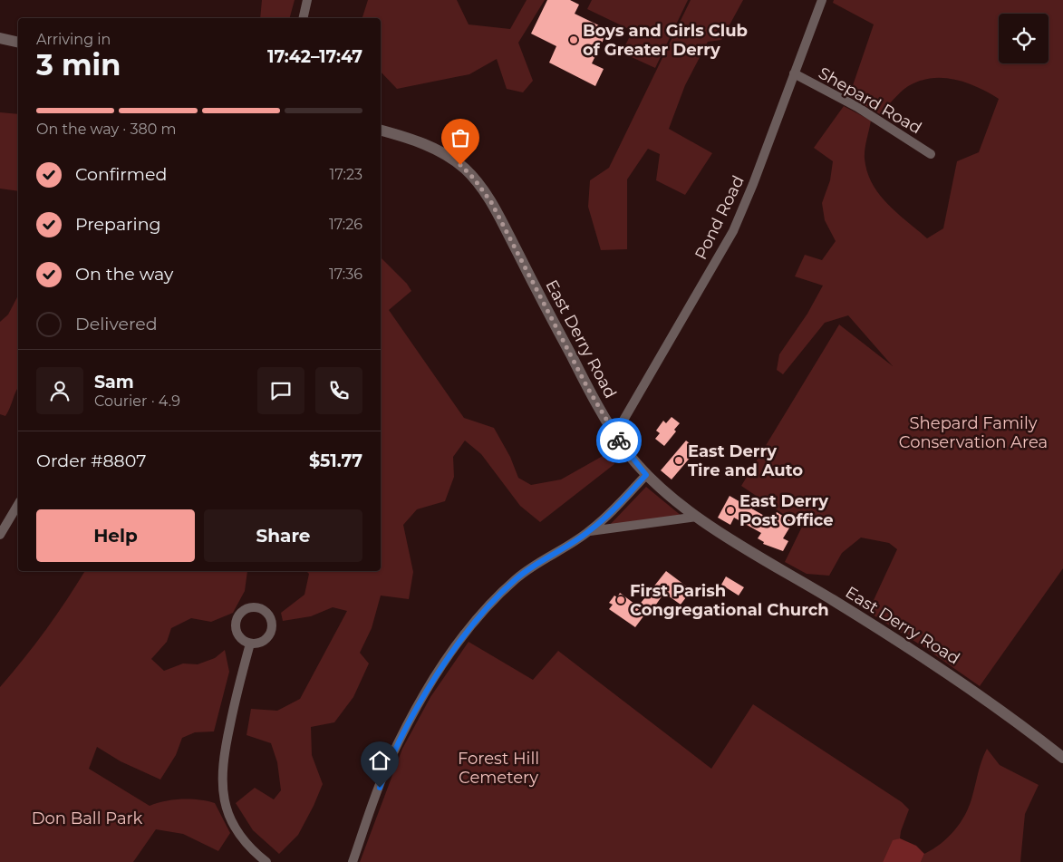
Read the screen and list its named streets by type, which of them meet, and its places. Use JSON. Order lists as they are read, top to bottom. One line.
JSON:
{"streets":{"street":["Shepard Road","Pond Road","East Derry Road"]},"crossings":[["Shepard Road","Pond Road"],["Pond Road","East Derry Road"]],"parks":["Shepard Family Conservation Area","Forest Hill Cemetery","Don Ball Park"],"places":["Boys and Girls Club of Greater Derry","East Derry Tire and Auto","East Derry Post Office","First Parish Congregational Church"],"page":{"heading":["3 min","Arriving in","17:42–17:47"],"panel":["Sam","Courier · 4.9","Order #8807","$51.77"],"bar":"On the way · 380 m","list":[["Confirmed","17:23"],["Preparing","17:26"],["On the way","17:36"],"Delivered"],"buttons":["Help","Share"]}}
